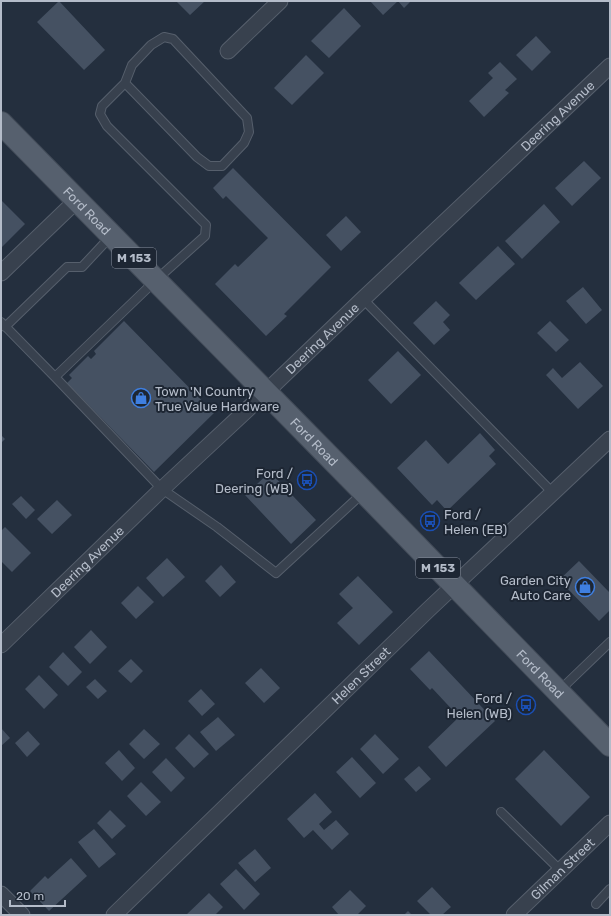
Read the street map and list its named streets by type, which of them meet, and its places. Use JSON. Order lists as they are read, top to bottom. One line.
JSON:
{"streets":{"main road":["Ford Road","M 153"],"street":["Deering Avenue","Helen Street","Gilman Street"]},"crossings":[["Deering Avenue","Ford Road"],["Ford Road","Helen Street"]],"places":{"shop":["Town 'N Country True Value Hardware","Garden City Auto Care"],"bus stop":["Ford / Deering (WB)","Ford / Helen (EB)","Ford / Helen (WB)"]},"scale_bar":"20 m"}
